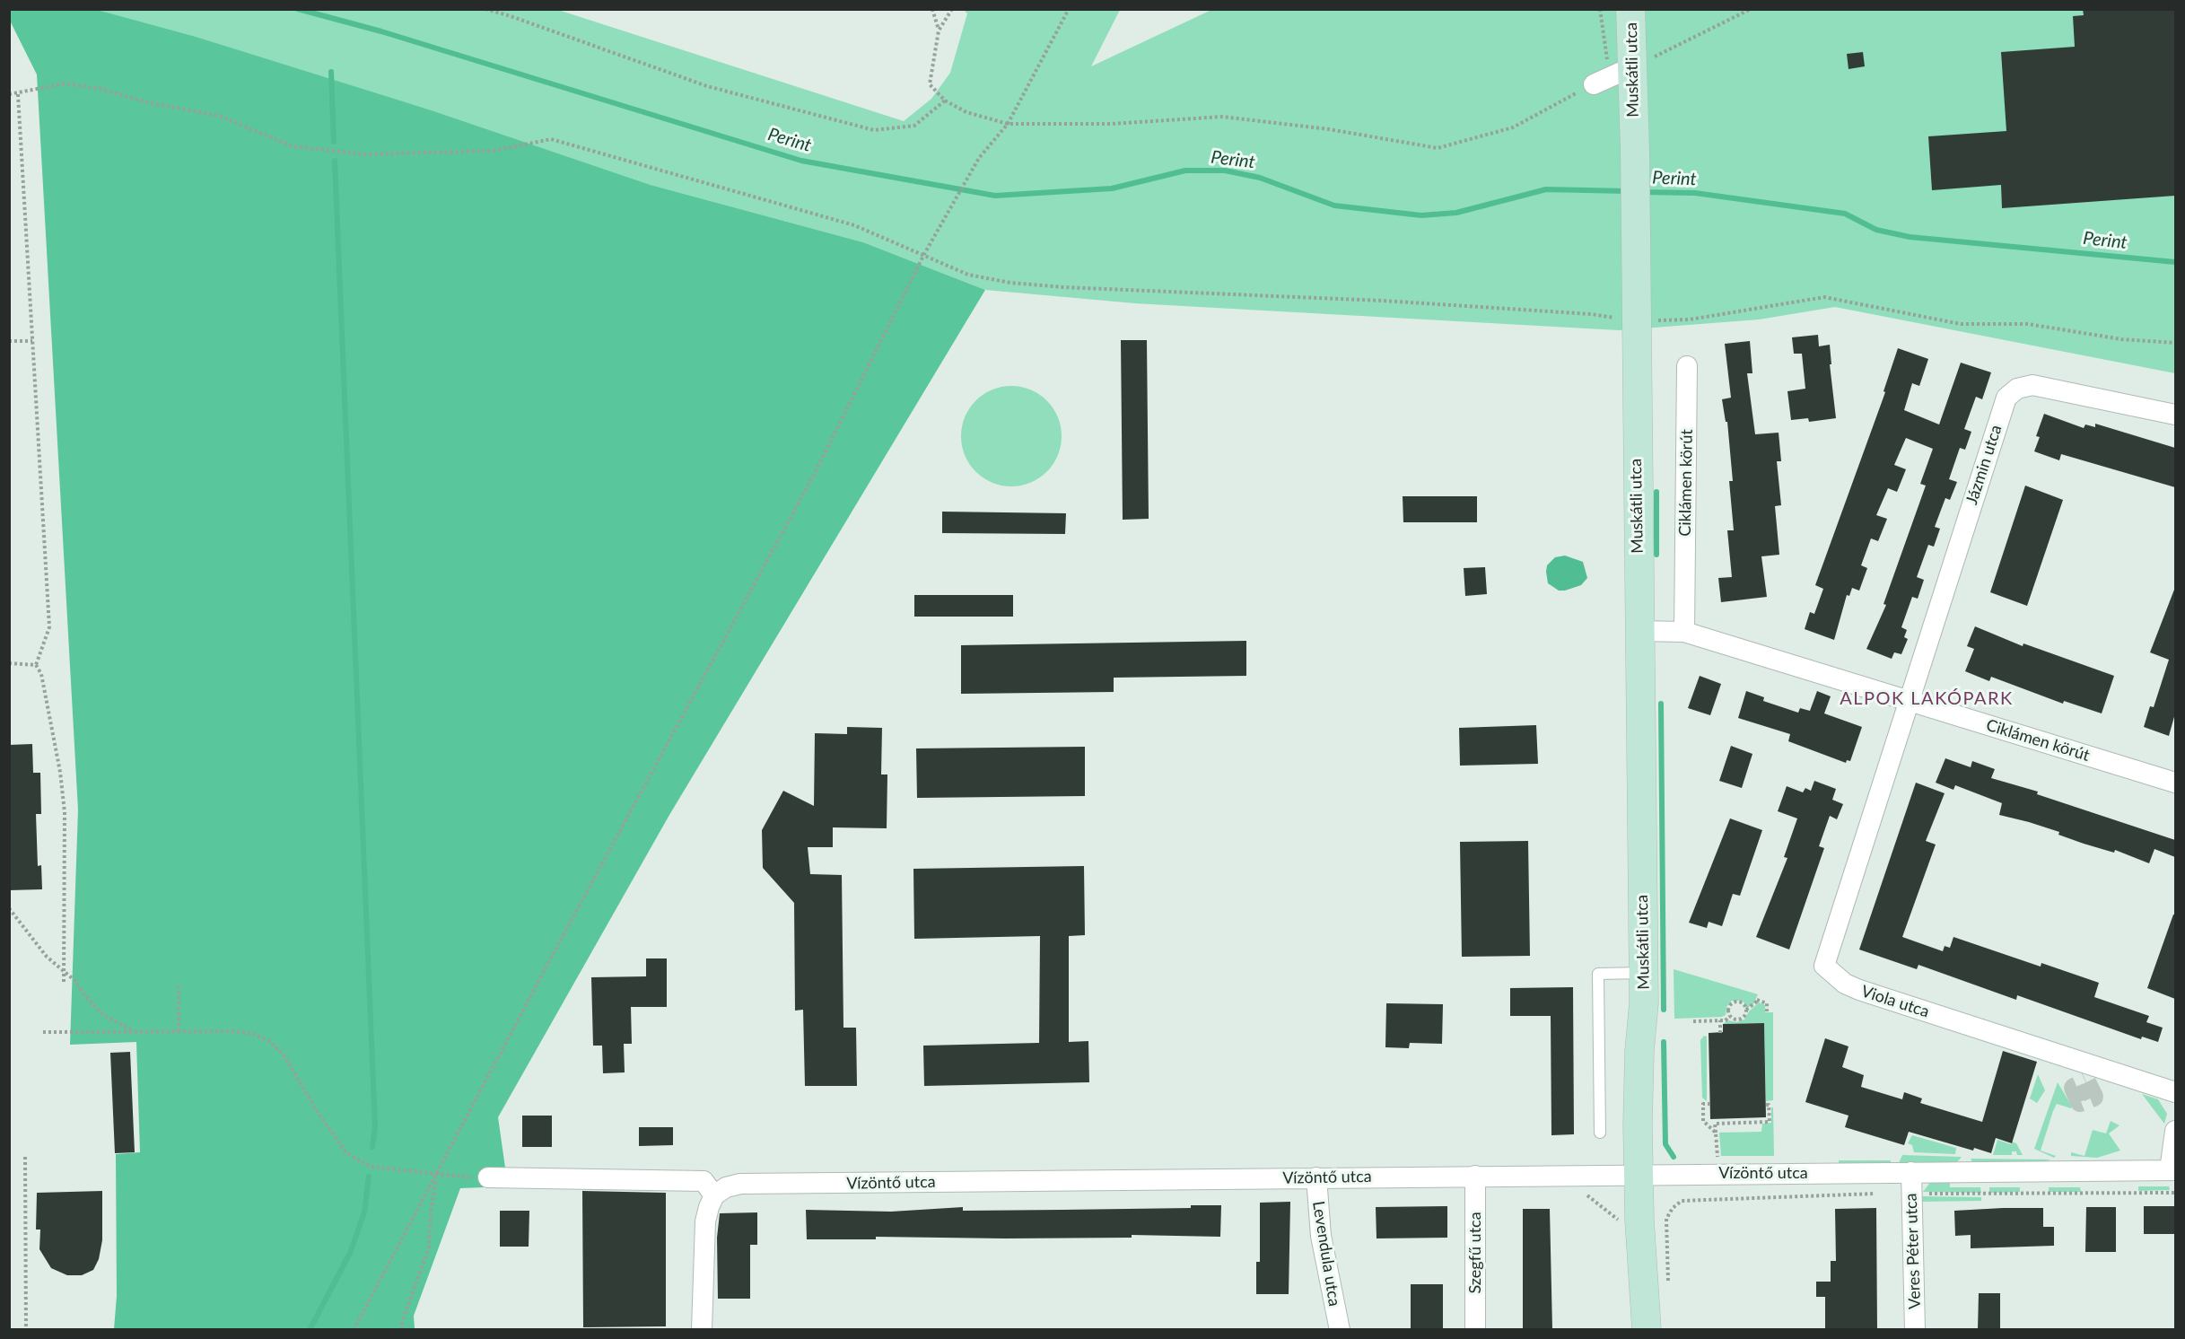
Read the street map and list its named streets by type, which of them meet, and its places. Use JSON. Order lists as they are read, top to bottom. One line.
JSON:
{"streets":{"main road":["Muskátli utca"],"street":["Jázmin utca","Ciklámen körút","Viola utca","Vízöntő utca","Veres Péter utca","Szegfű utca","Levendula utca"]},"crossings":[["Muskátli utca","Ciklámen körút"],["Muskátli utca","Vízöntő utca"],["Jázmin utca","Ciklámen körút"],["Jázmin utca","Viola utca"],["Ciklámen körút","Viola utca"],["Vízöntő utca","Veres Péter utca"],["Vízöntő utca","Szegfű utca"],["Vízöntő utca","Levendula utca"]],"districts":["ALPOK LAKÓPARK"],"water":["Perint"]}
